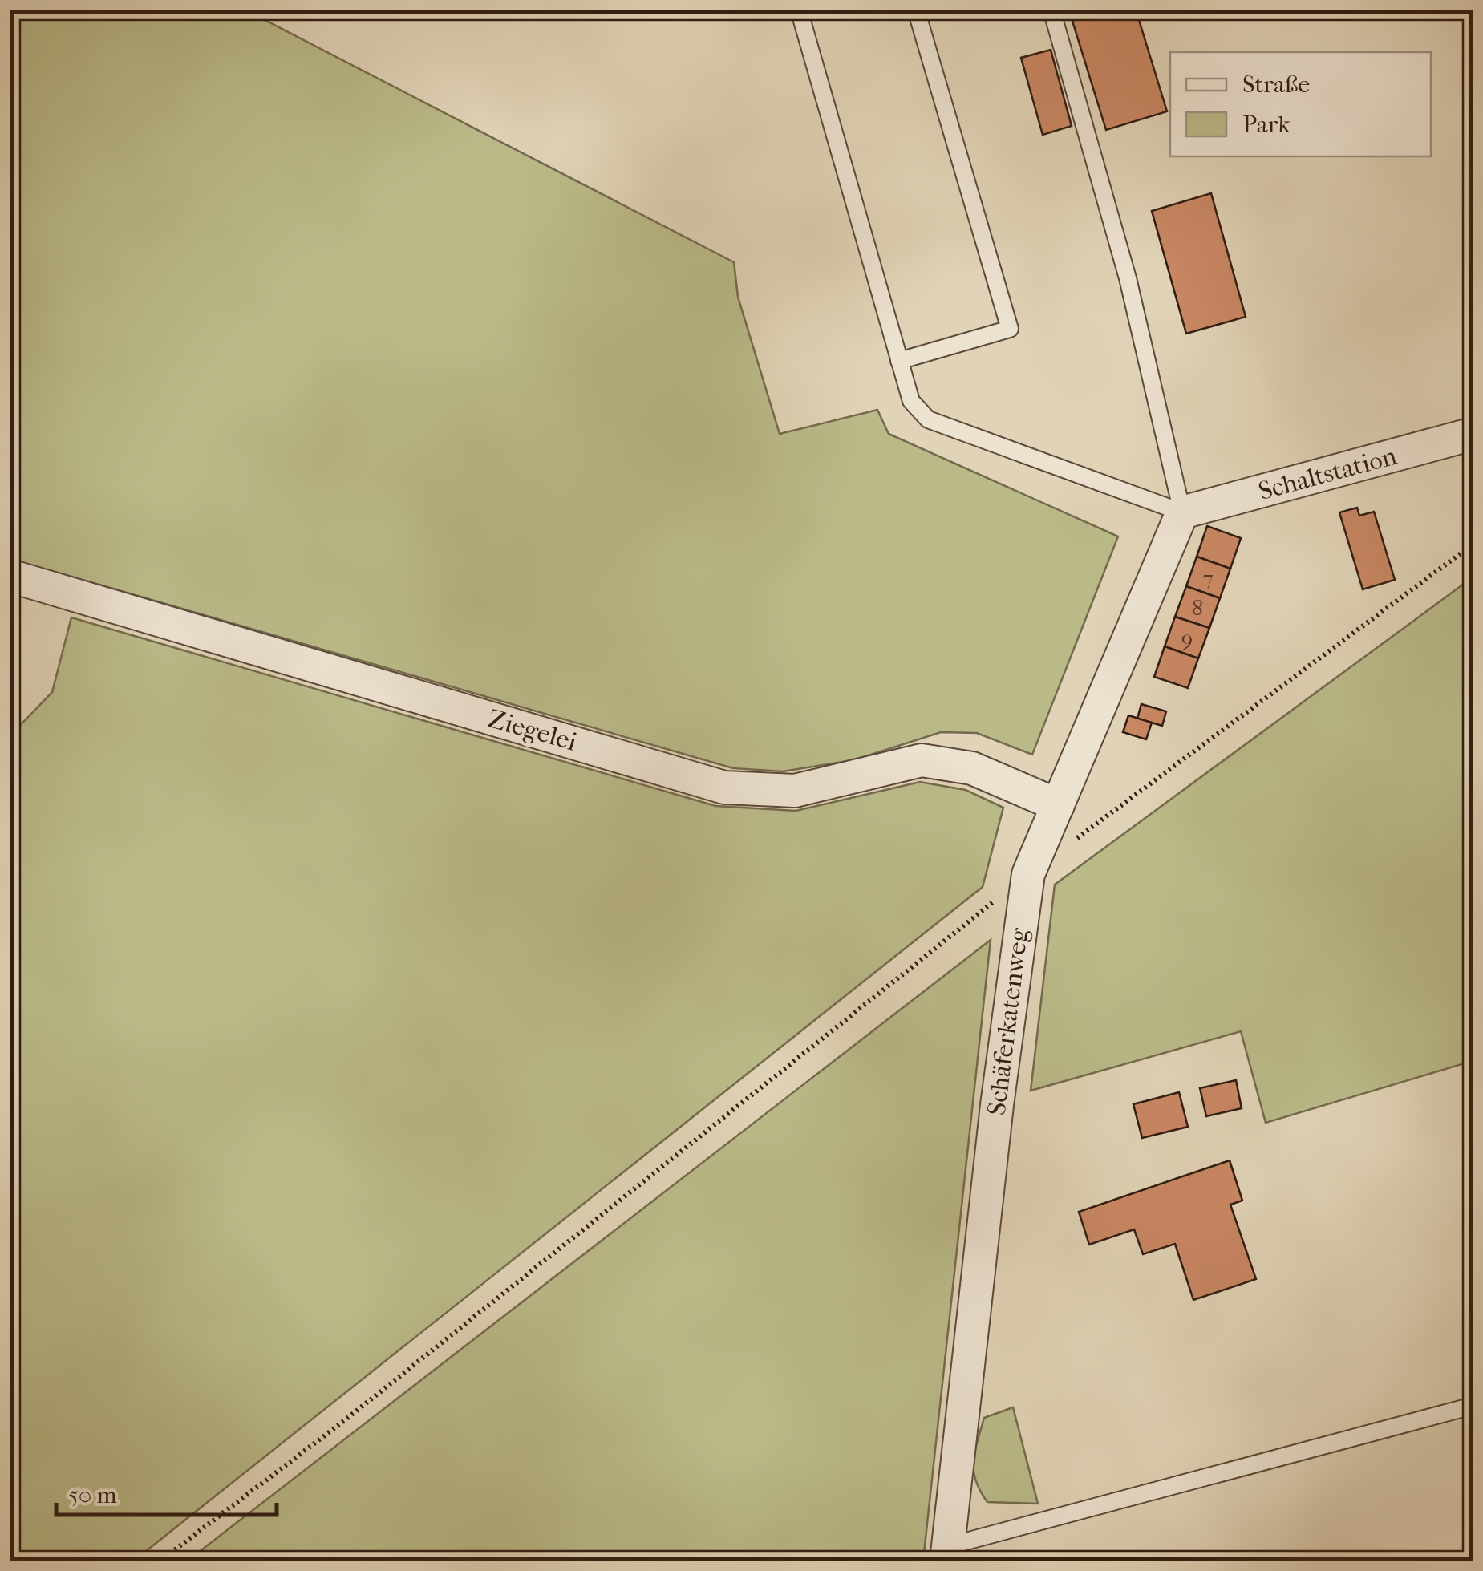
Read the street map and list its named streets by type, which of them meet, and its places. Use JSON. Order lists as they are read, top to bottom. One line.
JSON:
{"streets":{"street":["Schaltstation","Ziegelei","Schäferkatenweg"]},"crossings":[["Schaltstation","Schäferkatenweg"],["Ziegelei","Schäferkatenweg"]],"house_numbers":["7","8","9"],"legend":["Straße","Park"],"scale_bar":"50 m"}
